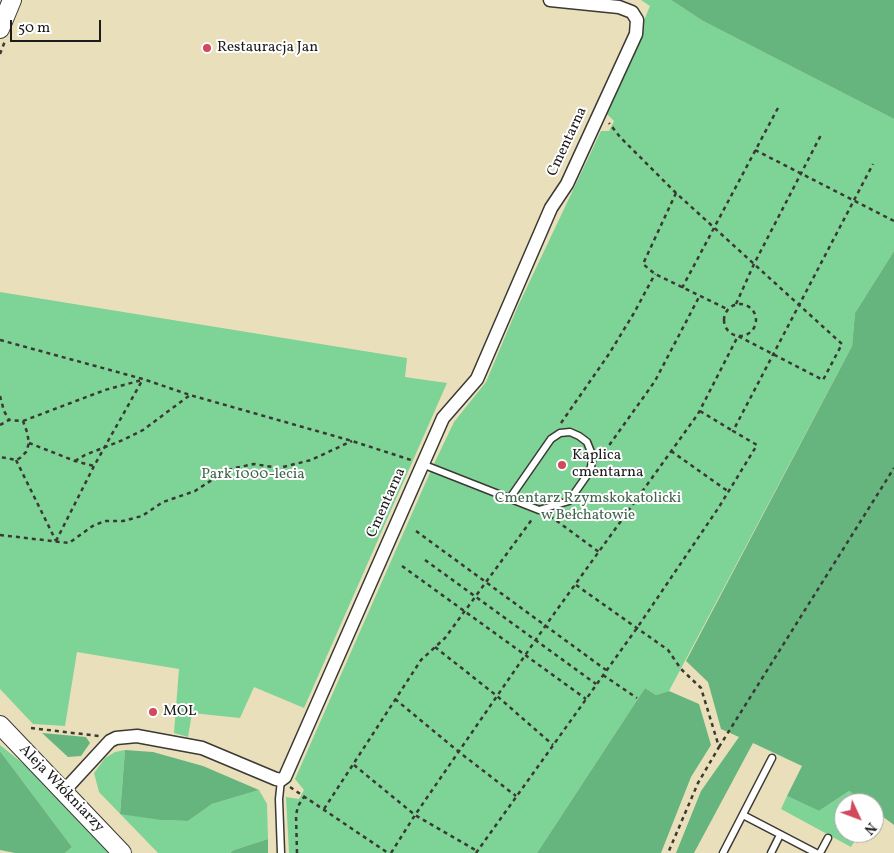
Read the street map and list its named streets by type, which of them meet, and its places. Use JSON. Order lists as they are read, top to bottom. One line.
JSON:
{"streets":{"main road":["Aleja Włókniarzy"],"street":["Cmentarna"]},"parks":["Park 1000-lecia","Cmentarz Rzymskokatolicki w Bełchatowie"],"places":["Restauracja Jan","Kaplica cmentarna","MOL"],"scale_bar":"50 m","north":"bottom right"}
